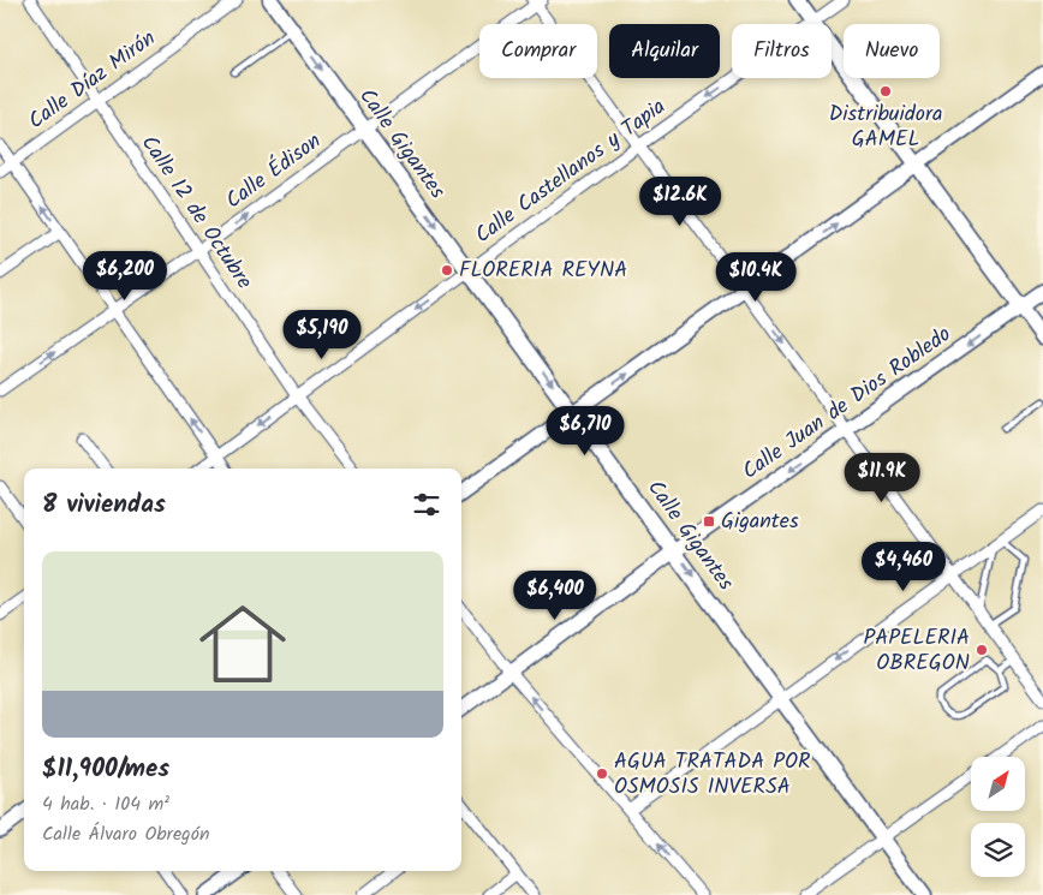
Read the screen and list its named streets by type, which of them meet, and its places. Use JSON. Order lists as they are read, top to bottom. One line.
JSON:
{"streets":{"main road":["Calle Gigantes"],"street":["Calle Díaz Mirón","Calle Édison","Calle Castellanos y Tapia","Calle 12 de Octubre","Calle Juan de Dios Robledo"]},"crossings":[["Calle Díaz Mirón","Calle 12 de Octubre"],["Calle Gigantes","Calle Édison"],["Calle Gigantes","Calle Castellanos y Tapia"],["Calle Gigantes","Calle Juan de Dios Robledo"],["Calle Édison","Calle 12 de Octubre"],["Calle Castellanos y Tapia","Calle 12 de Octubre"]],"one_way":["Calle Gigantes","Calle Édison","Calle Castellanos y Tapia","Calle Juan de Dios Robledo"],"places":{"other":["Distribuidora GAMEL","FLORERIA REYNA","PAPELERIA OBREGON","AGUA TRATADA POR OSMOSIS INVERSA"],"transit":["Gigantes"]},"north":"top right","page":{"chip":["Comprar","Alquilar","Filtros","Nuevo"],"price":["$12.6K","$6,200","$10.4K","$5,190","$6,710","$11.9K","$4,460","$6,400"],"heading":"8 viviendas","list":[{"name":"$11,900/mes","note":"4 hab. · 104 m² · Calle Álvaro Obregón"}]}}
